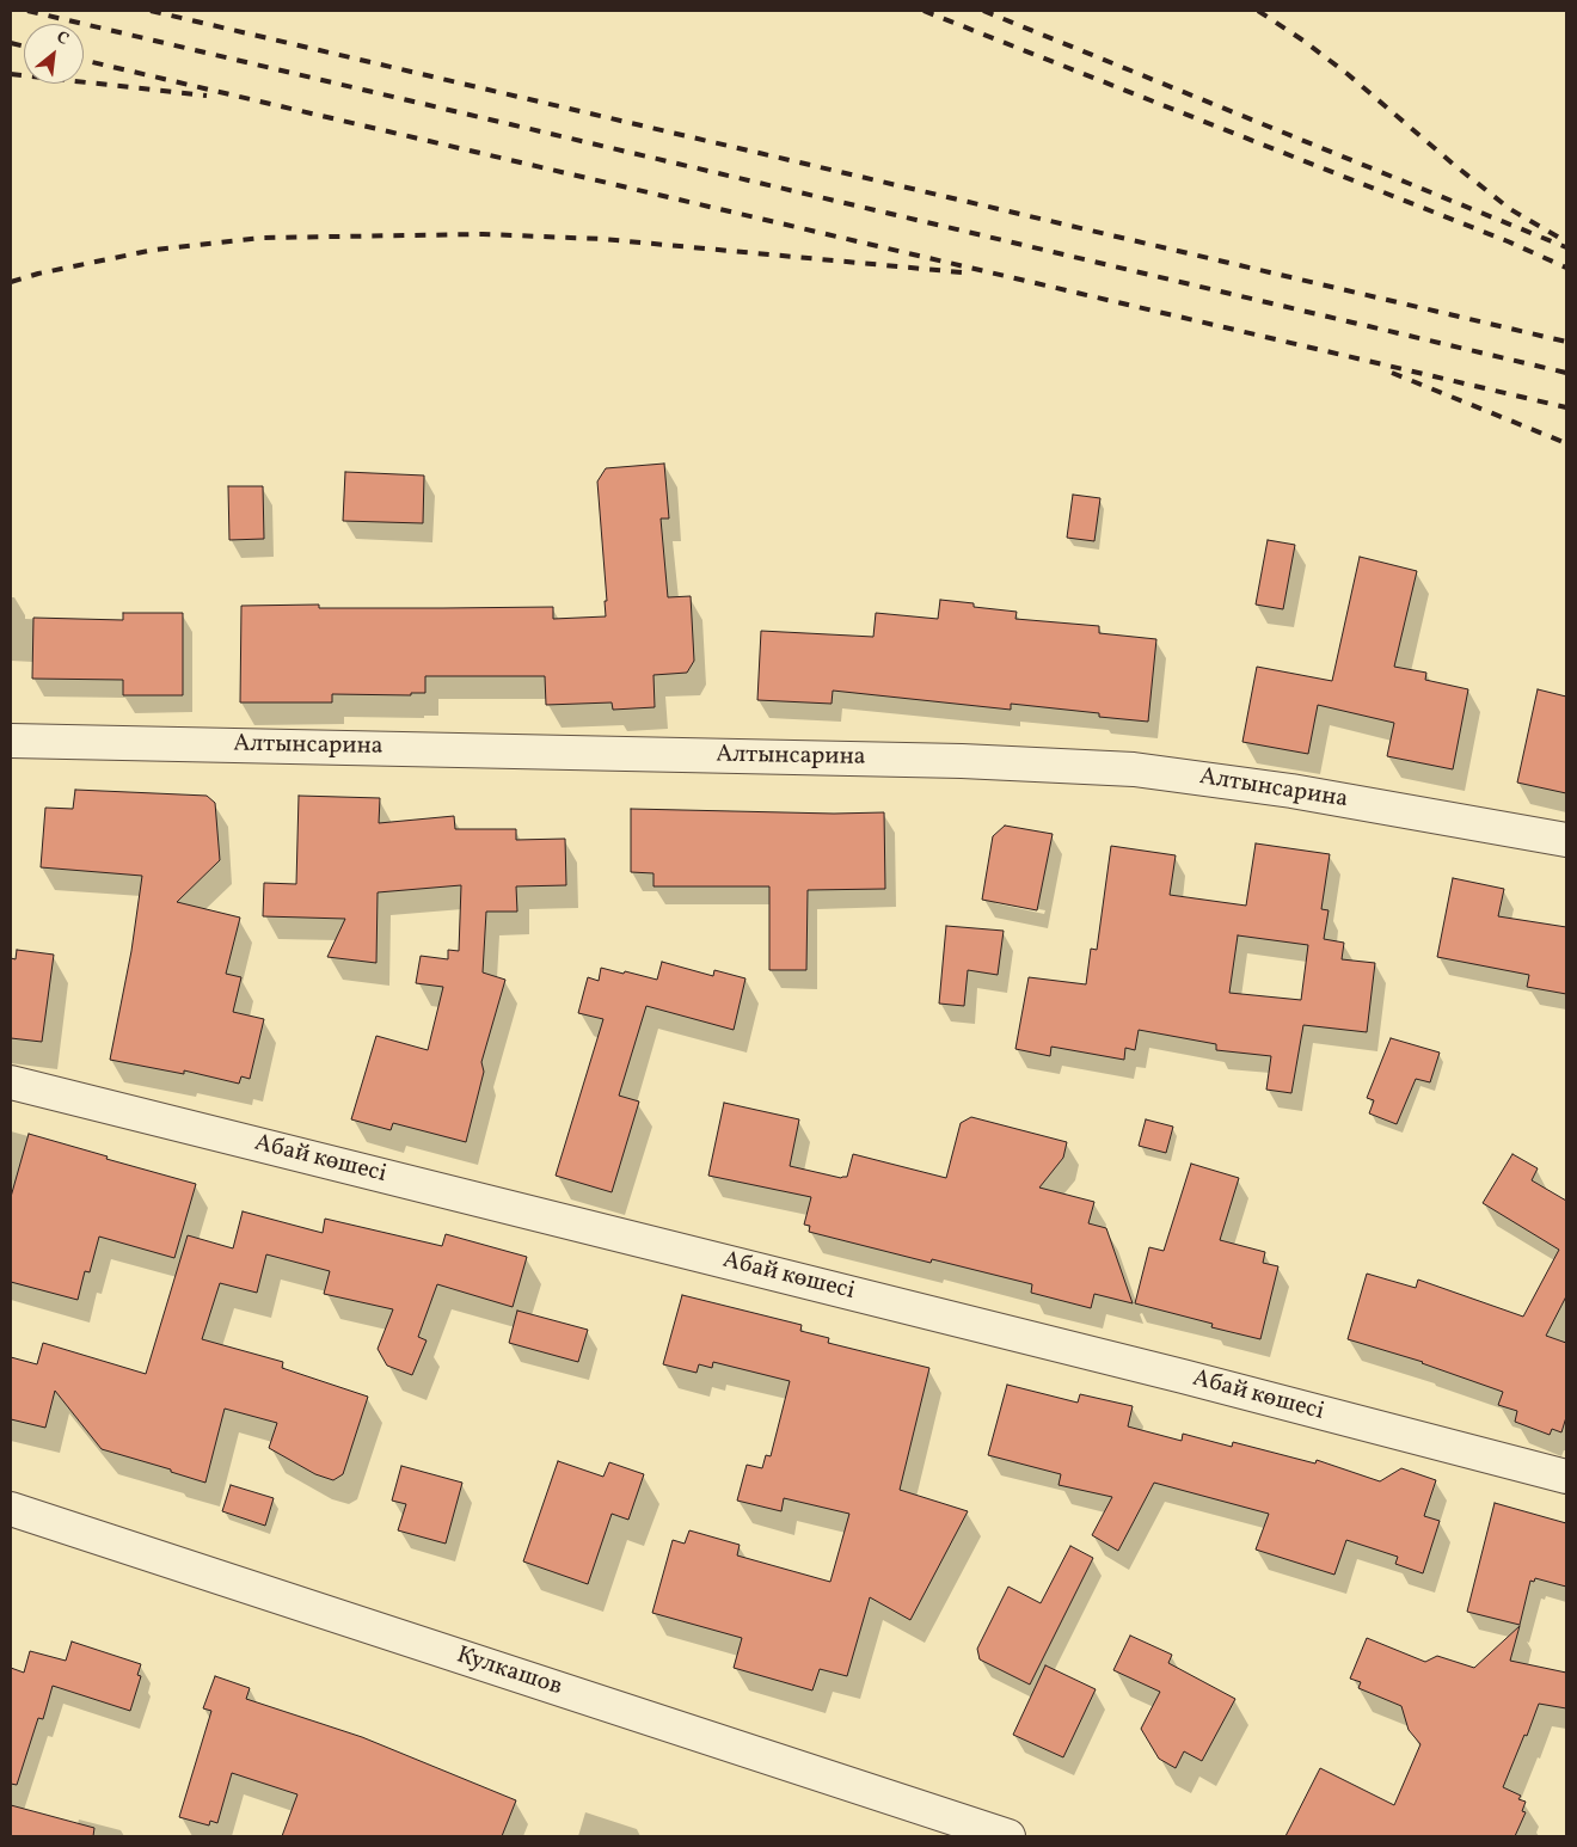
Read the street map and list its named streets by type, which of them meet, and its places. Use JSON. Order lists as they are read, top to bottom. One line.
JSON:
{"streets":{"street":["Алтынсарина","Абай көшесі","Кулкашов"]},"north":"top right"}
